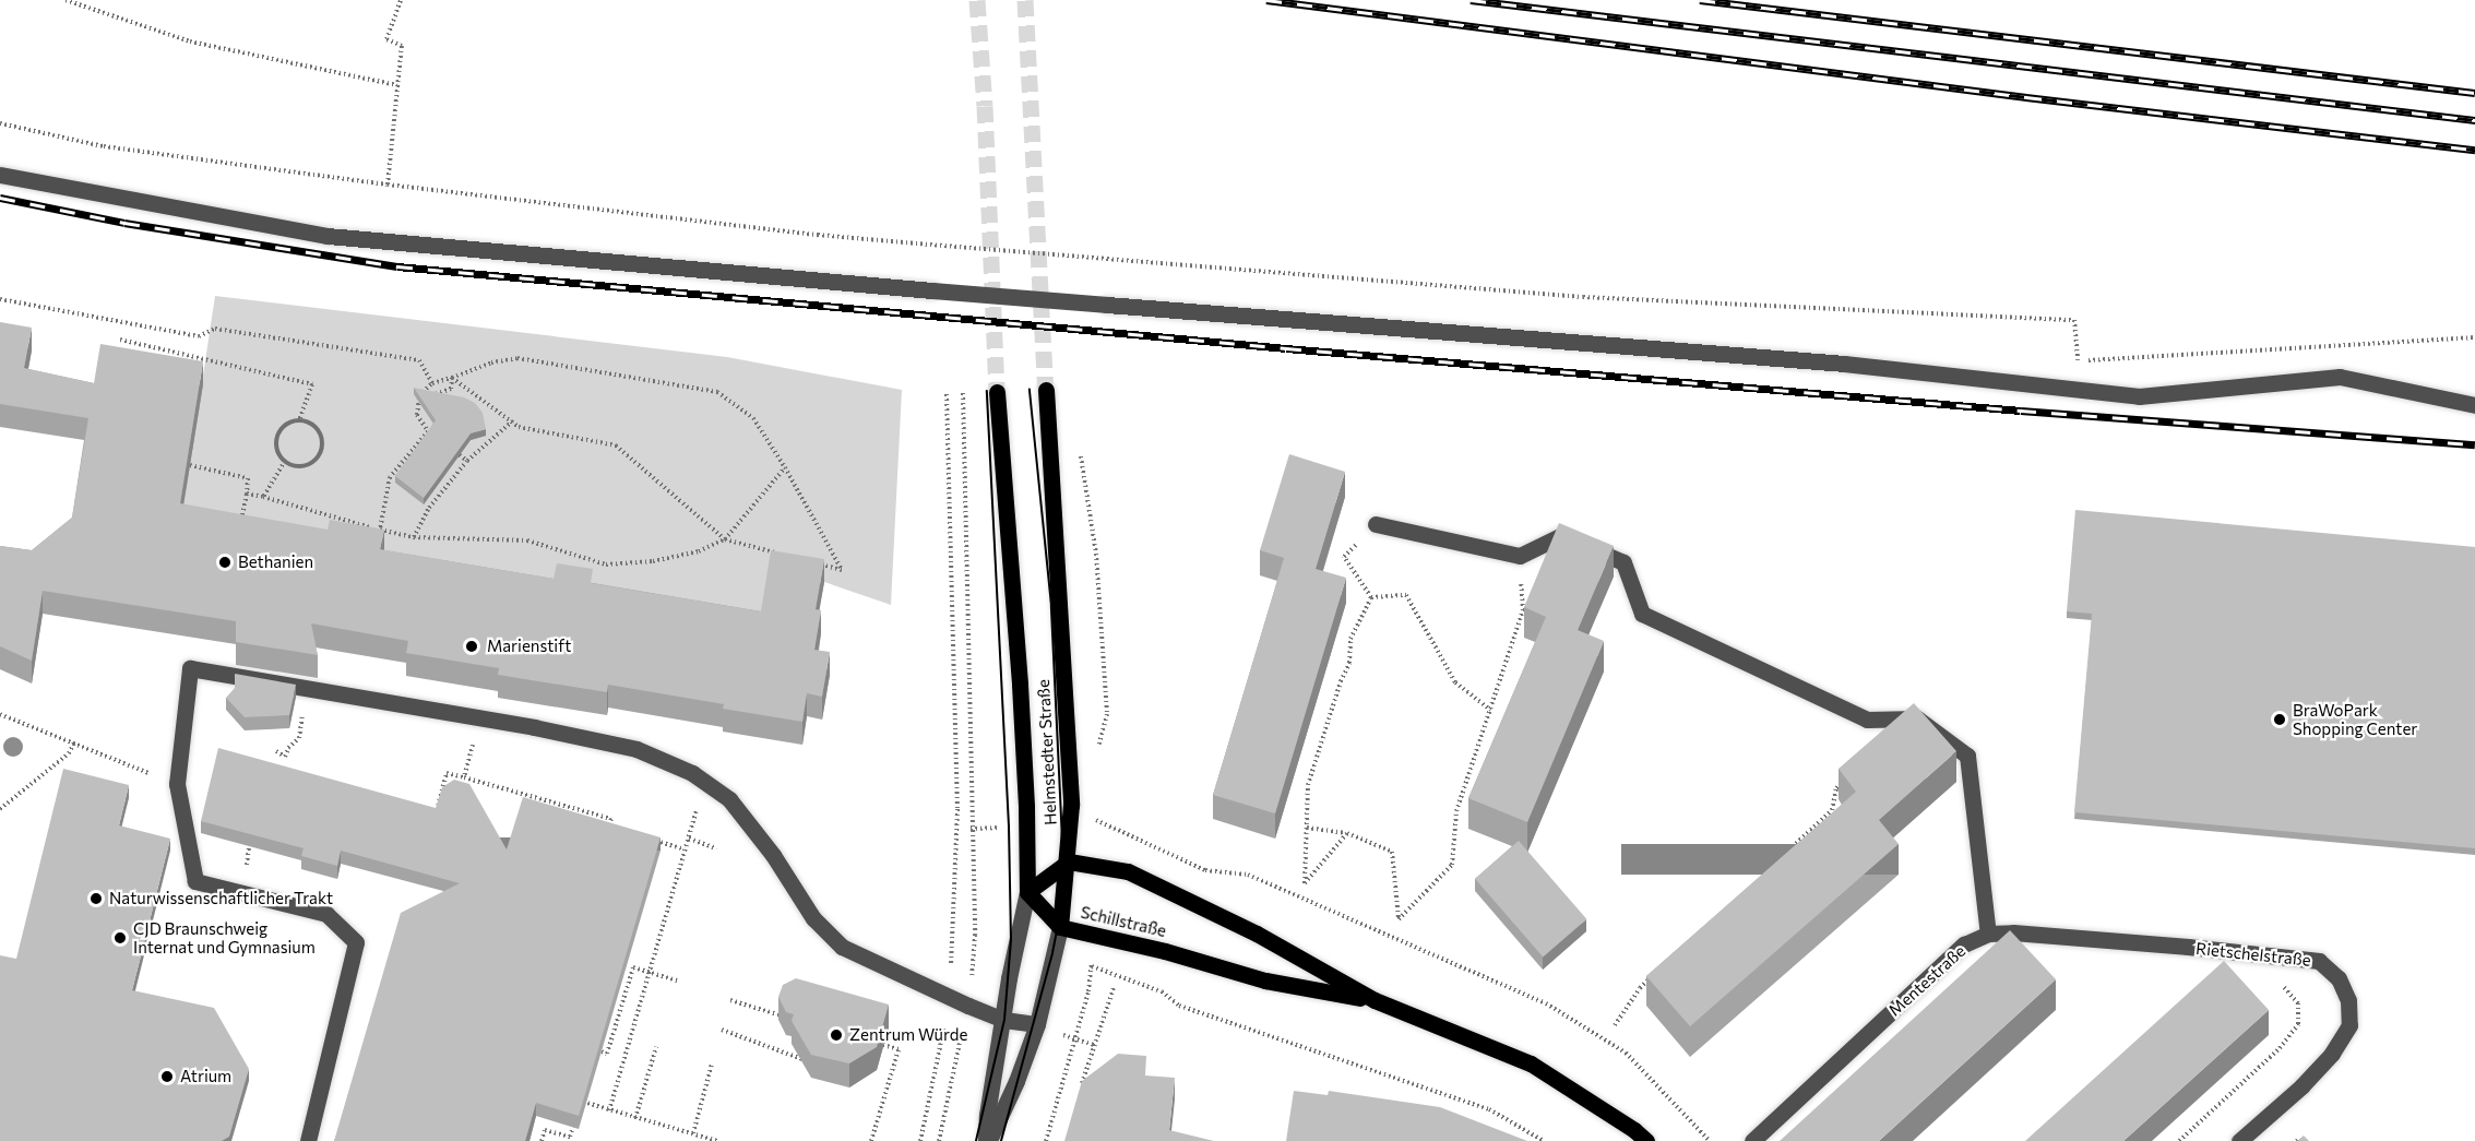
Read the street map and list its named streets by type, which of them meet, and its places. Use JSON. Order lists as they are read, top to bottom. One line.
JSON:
{"streets":{"main road":["Helmstedter Straße","Schillstraße"],"street":["Rietschelstraße","Mentestraße"]},"crossings":[["Helmstedter Straße","Schillstraße"],["Rietschelstraße","Mentestraße"]],"places":["Bethanien","Marienstift","BraWoPark Shopping Center","Naturwissenschaftlicher Trakt","CJD Braunschweig Internat und Gymnasium","Zentrum Würde","Atrium"]}
